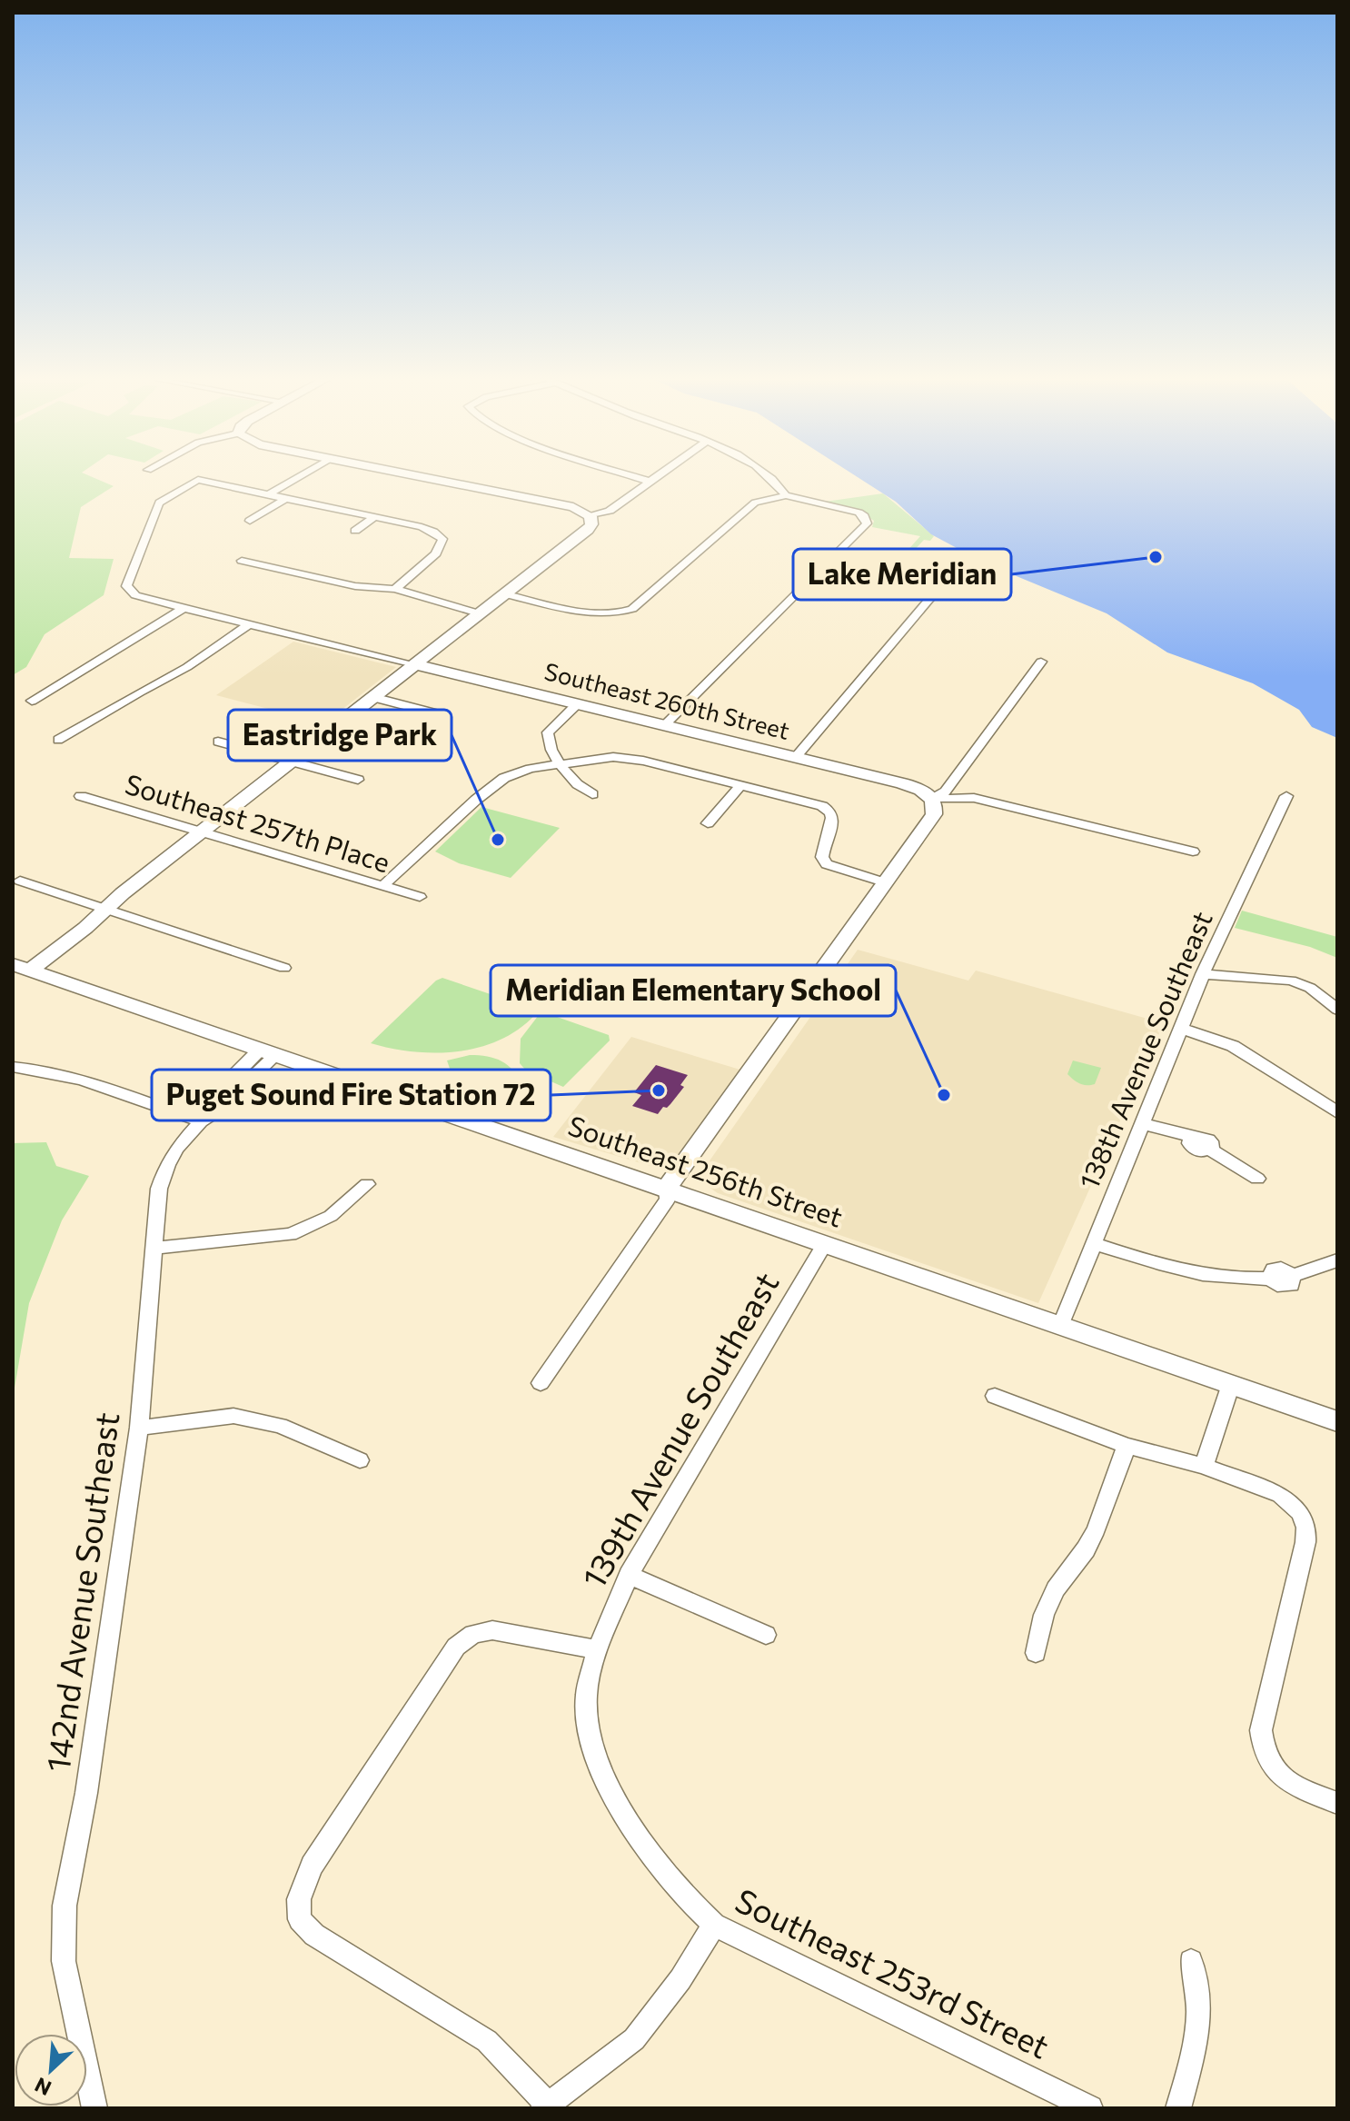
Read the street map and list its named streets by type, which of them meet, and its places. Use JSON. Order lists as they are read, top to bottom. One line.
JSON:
{"streets":{"street":["Southeast 260th Street","Southeast 257th Place","138th Avenue Southeast","Southeast 256th Street","139th Avenue Southeast","142nd Avenue Southeast","Southeast 253rd Street"]},"crossings":[["138th Avenue Southeast","Southeast 256th Street"],["Southeast 256th Street","139th Avenue Southeast"],["Southeast 256th Street","142nd Avenue Southeast"],["139th Avenue Southeast","Southeast 253rd Street"]],"places":["Lake Meridian","Eastridge Park","Puget Sound Fire Station 72","Meridian Elementary School"],"north":"bottom left"}
